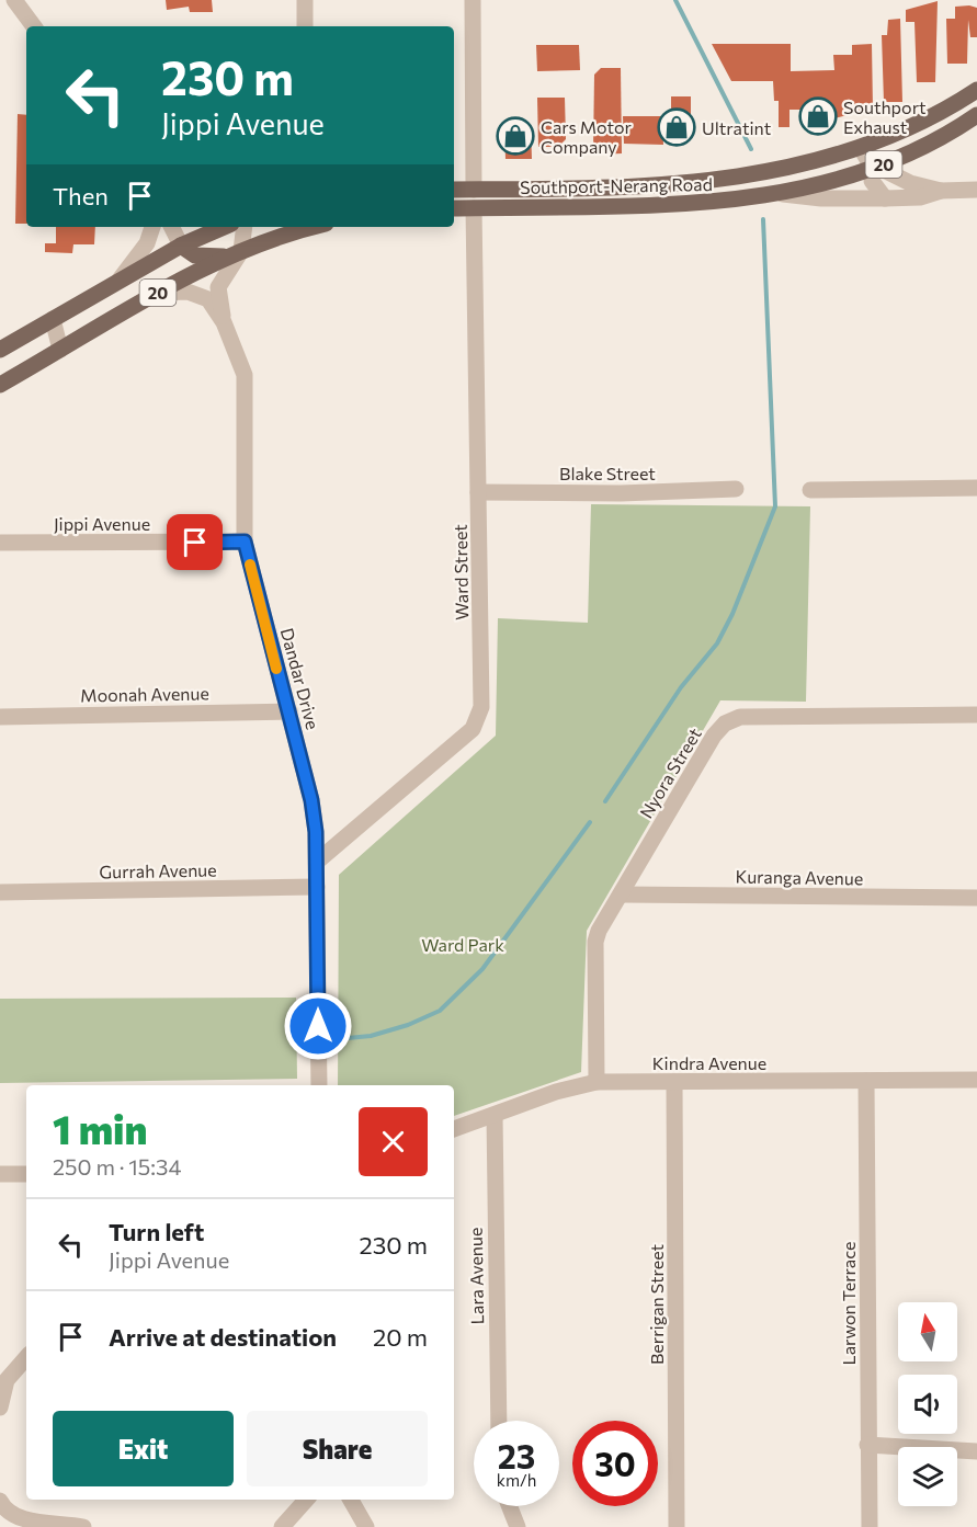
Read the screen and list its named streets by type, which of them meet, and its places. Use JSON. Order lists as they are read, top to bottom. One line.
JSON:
{"streets":{"main road":["20","Southport-Nerang Road"],"street":["Blake Street","Jippi Avenue","Ward Street","Dandar Drive","Moonah Avenue","Nyora Street","Gurrah Avenue","Kuranga Avenue","Kindra Avenue","Lara Avenue","Larwon Terrace","Berrigan Street"]},"crossings":[["20","Southport-Nerang Road"],["20","Dandar Drive"],["Southport-Nerang Road","Ward Street"],["Blake Street","Ward Street"],["Jippi Avenue","Dandar Drive"],["Ward Street","Dandar Drive"],["Dandar Drive","Moonah Avenue"],["Dandar Drive","Gurrah Avenue"],["Nyora Street","Kuranga Avenue"],["Nyora Street","Kindra Avenue"],["Kindra Avenue","Lara Avenue"],["Kindra Avenue","Larwon Terrace"],["Kindra Avenue","Berrigan Street"]],"parks":["Ward Park"],"places":{"shop":["Southport Exhaust","Ultratint","Cars Motor Company"]},"north":"top","page":{"turn":["230 m","Jippi Avenue"],"then":"Then","heading":["1 min","250 m · 15:34"],"list":[{"name":"Turn left","note":"Jippi Avenue","value":"230 m"},{"name":"Arrive at destination","value":"20 m"}],"buttons":["Exit","Share"],"speed":"23 km/h","limit":"30"}}
